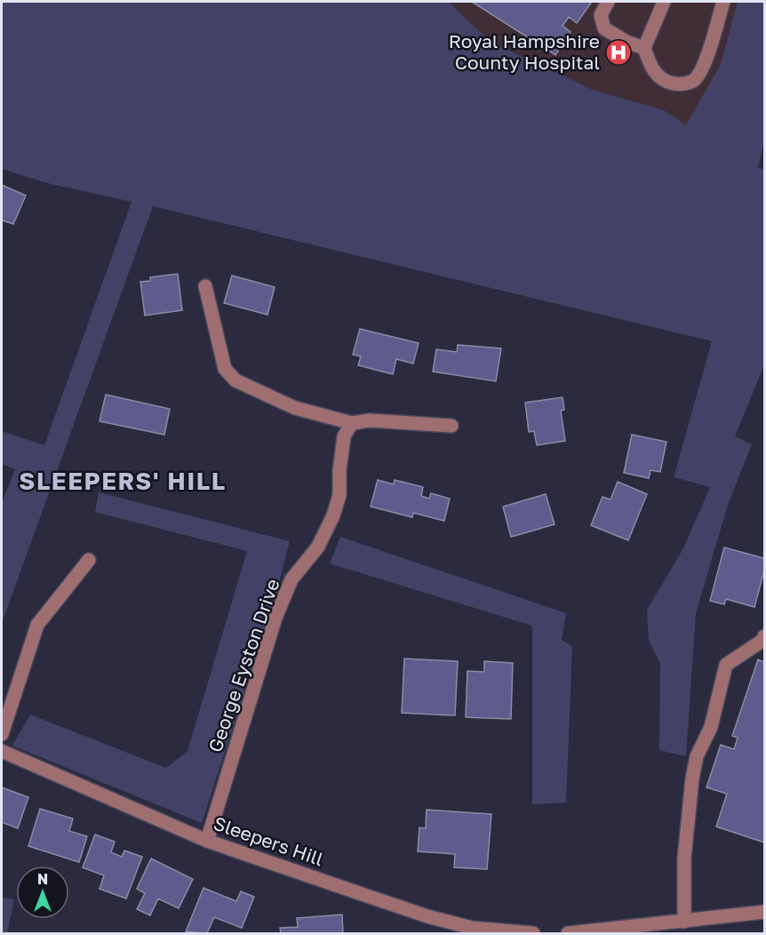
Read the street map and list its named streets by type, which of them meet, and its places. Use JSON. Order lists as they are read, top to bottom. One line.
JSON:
{"streets":{"street":["George Eyston Drive","Sleepers Hill"]},"crossings":[["George Eyston Drive","Sleepers Hill"]],"districts":["SLEEPERS' HILL"],"places":{"hospital":["Royal Hampshire County Hospital"]},"north":"top"}
